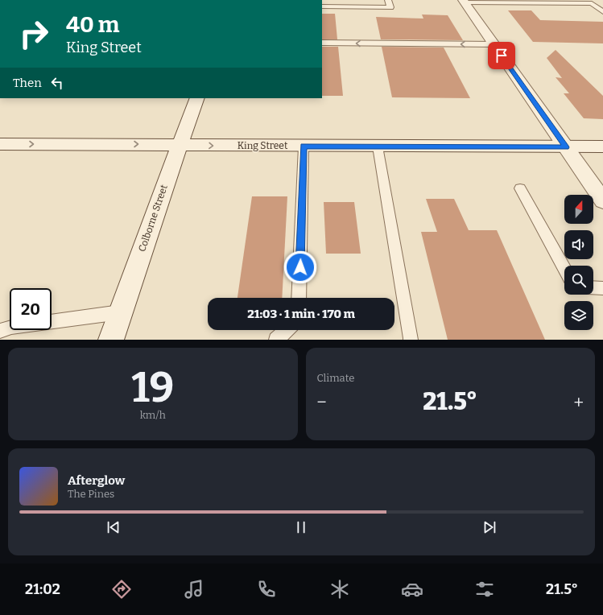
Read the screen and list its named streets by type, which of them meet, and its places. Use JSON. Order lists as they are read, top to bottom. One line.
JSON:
{"streets":{"street":["King Street","Colborne Street"]},"crossings":[["King Street","Colborne Street"]],"one_way":["King Street"],"north":"top","page":{"turn":["40 m","King Street"],"then":"Then","limit":"20","trip":"21:03 · 1 min · 170 m","tile":[["19","km/h"],"Climate"],"heat":["−","21.5°","+"],"song":["Afterglow","The Pines"],"tabs":["21:02","21.5°"]}}
